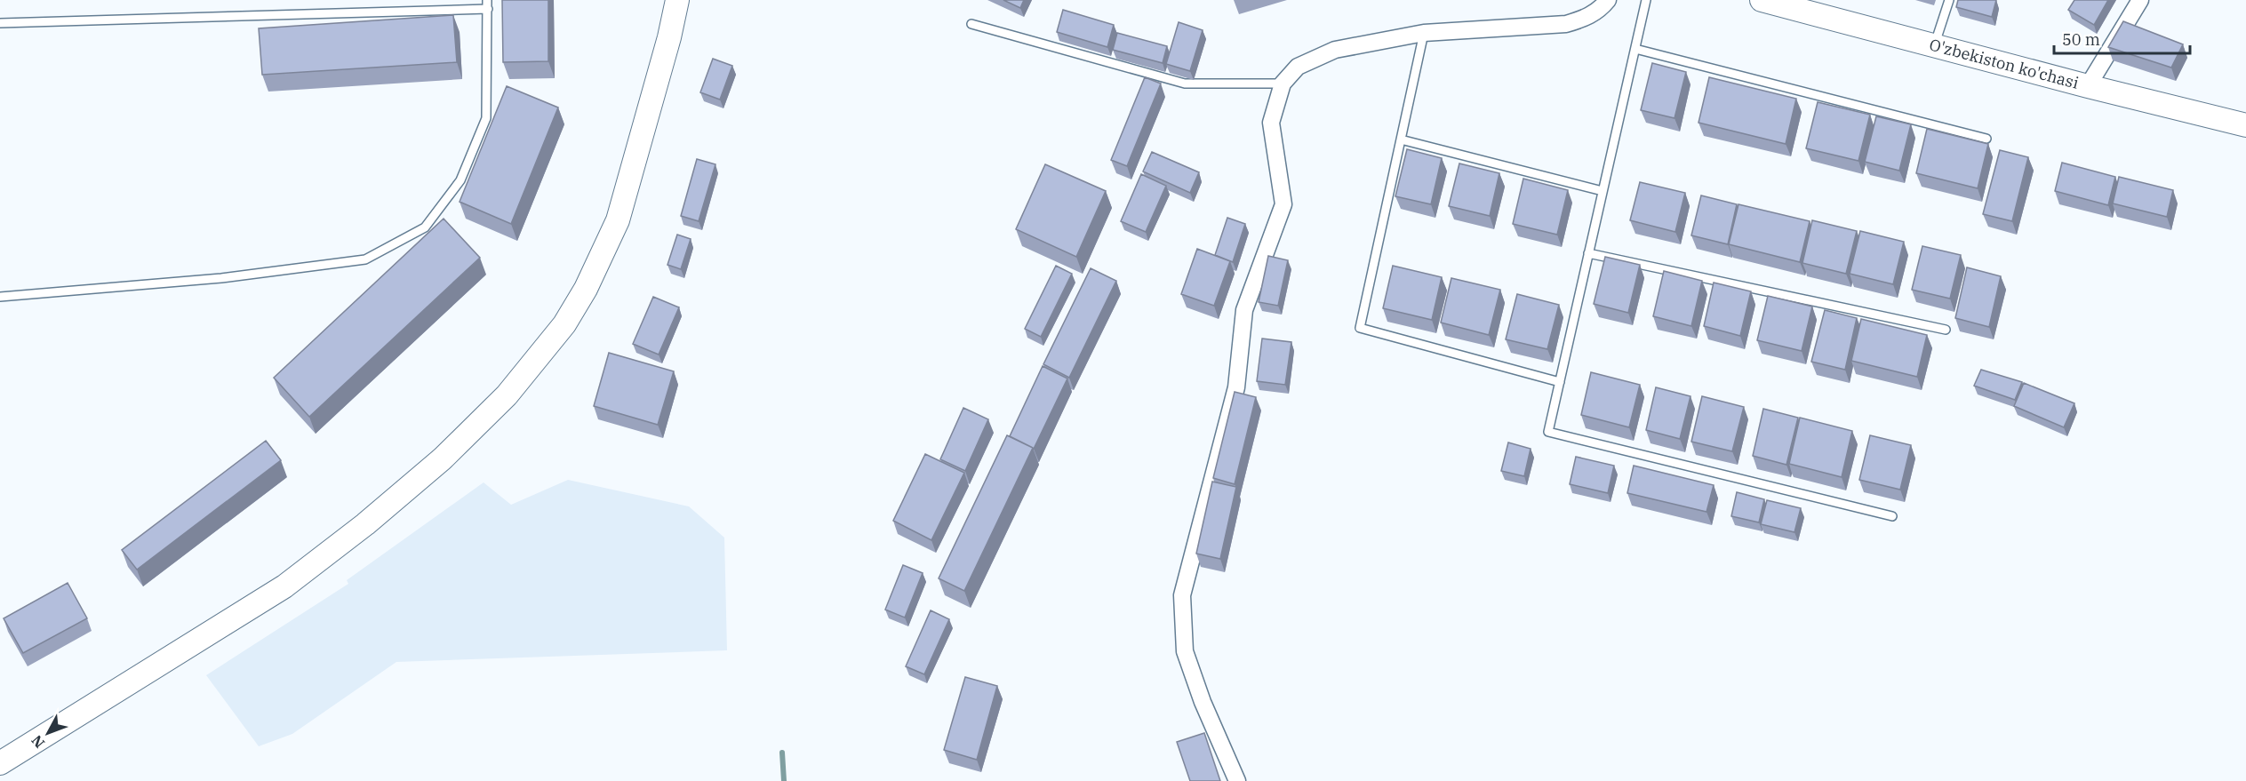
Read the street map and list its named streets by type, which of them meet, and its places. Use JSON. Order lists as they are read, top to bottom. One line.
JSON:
{"streets":{"main road":["O'zbekiston ko'chasi"]},"scale_bar":"50 m","north":"bottom left"}
